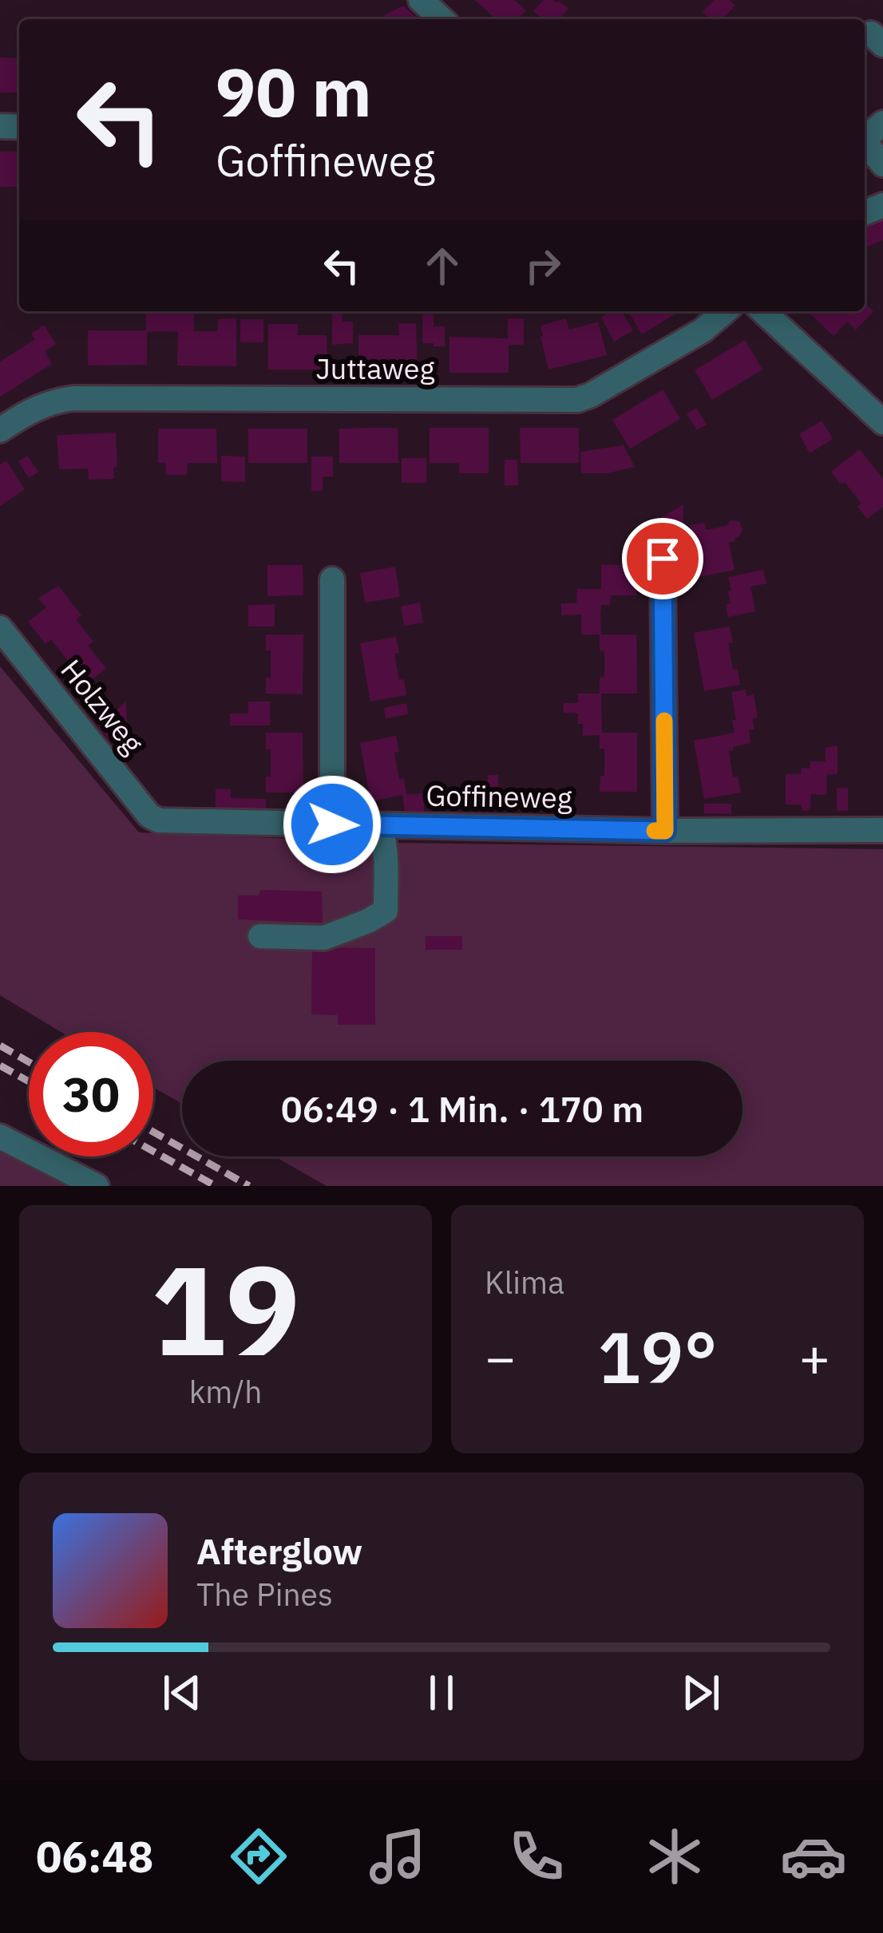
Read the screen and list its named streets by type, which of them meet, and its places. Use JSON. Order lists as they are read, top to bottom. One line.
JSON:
{"streets":{"street":["Juttaweg","Holzweg","Goffineweg"]},"crossings":[["Holzweg","Goffineweg"]],"page":{"turn":["90 m","Goffineweg"],"limit":"30","trip":"06:49 · 1 Min. · 170 m","tile":[["19","km/h"],"Klima"],"heat":["−","19°","+"],"song":["Afterglow","The Pines"],"tabs":"06:48"}}
